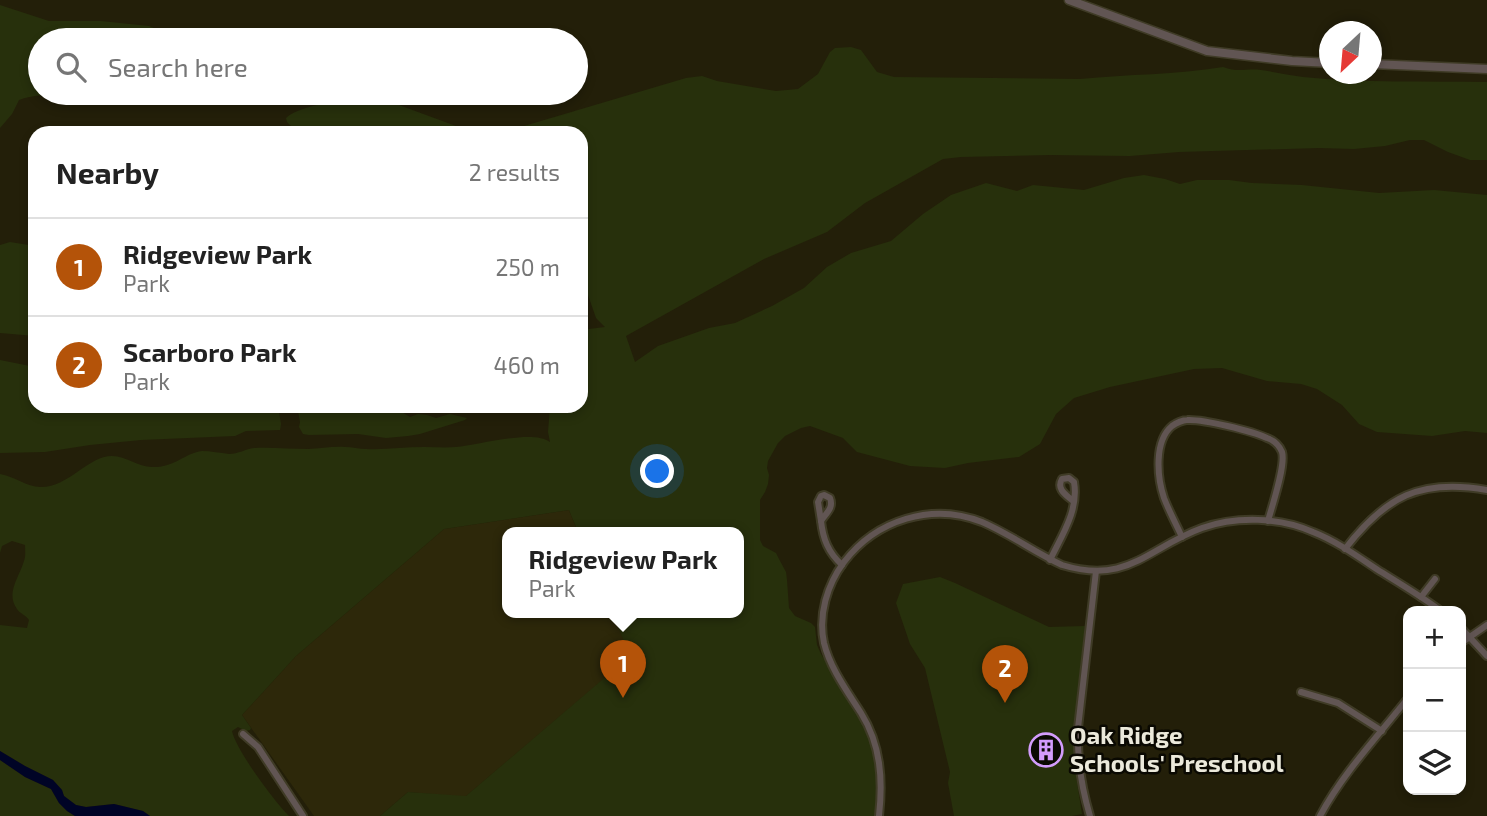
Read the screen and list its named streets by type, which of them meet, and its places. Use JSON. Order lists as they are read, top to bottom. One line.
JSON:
{"places":{"building":["Oak Ridge Schools' Preschool"]},"north":"bottom left","page":{"search":"Search here","heading":["Nearby","2 results"],"list":[{"mark":"1","name":"Ridgeview Park","note":"Park","value":"250 m"},{"mark":"2","name":"Scarboro Park","note":"Park","value":"460 m"}],"popup":["Ridgeview Park","Park"],"map_buttons":["+","−"],"pins":["1","2"]}}
